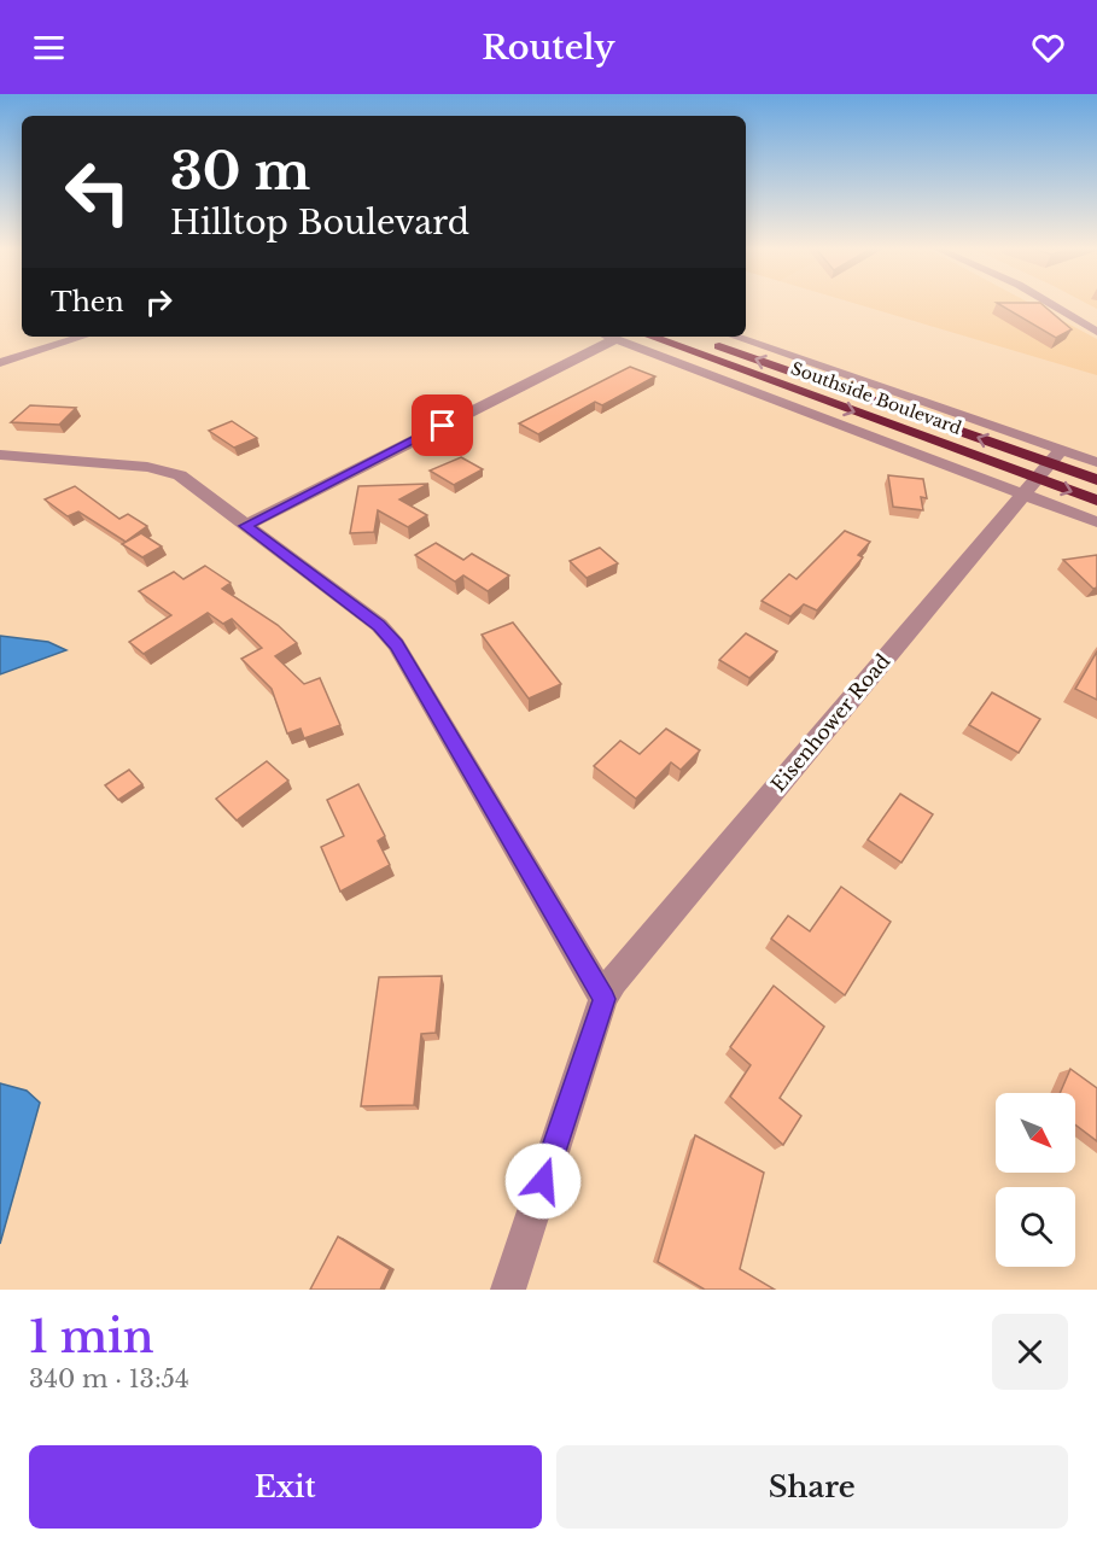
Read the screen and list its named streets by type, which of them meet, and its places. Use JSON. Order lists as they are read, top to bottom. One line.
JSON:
{"streets":{"highway":["Southside Boulevard"],"street":["Eisenhower Road"]},"crossings":[["Southside Boulevard","Eisenhower Road"]],"north":"bottom right","page":{"header":"Routely","turn":["30 m","Hilltop Boulevard"],"then":"Then","heading":["1 min","340 m · 13:54"],"buttons":["Exit","Share"]}}
